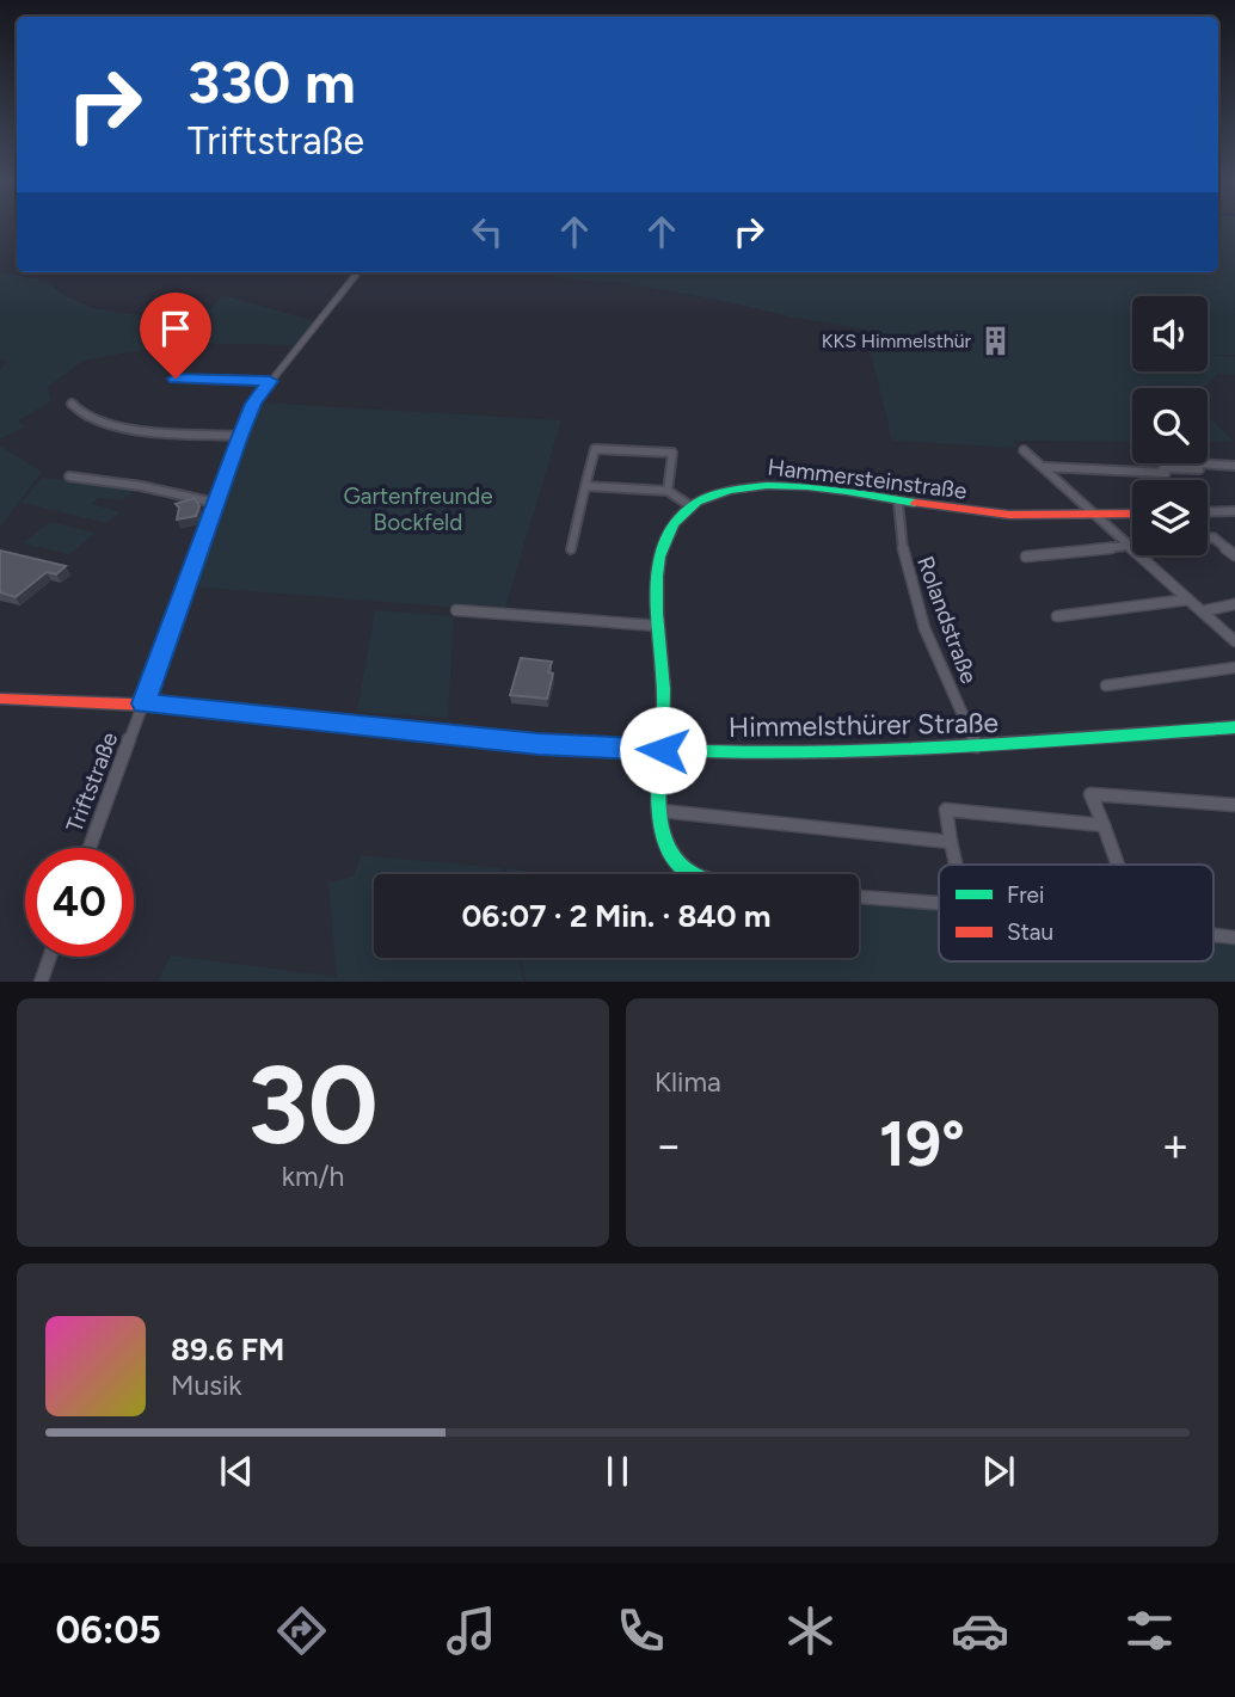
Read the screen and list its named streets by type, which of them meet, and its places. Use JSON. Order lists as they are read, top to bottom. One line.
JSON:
{"streets":{"street":["Hammersteinstraße","Rolandstraße","Himmelsthürer Straße","Triftstraße"]},"crossings":[["Hammersteinstraße","Rolandstraße"],["Rolandstraße","Himmelsthürer Straße"],["Himmelsthürer Straße","Triftstraße"]],"parks":["Gartenfreunde Bockfeld"],"places":{"building":["KKS Himmelsthür"]},"legend":["Frei","Stau"],"page":{"turn":["330 m","Triftstraße"],"limit":"40","trip":"06:07 · 2 Min. · 840 m","tile":[["30","km/h"],"Klima"],"heat":["−","19°","+"],"song":["89.6 FM","Musik"],"tabs":"06:05"}}
